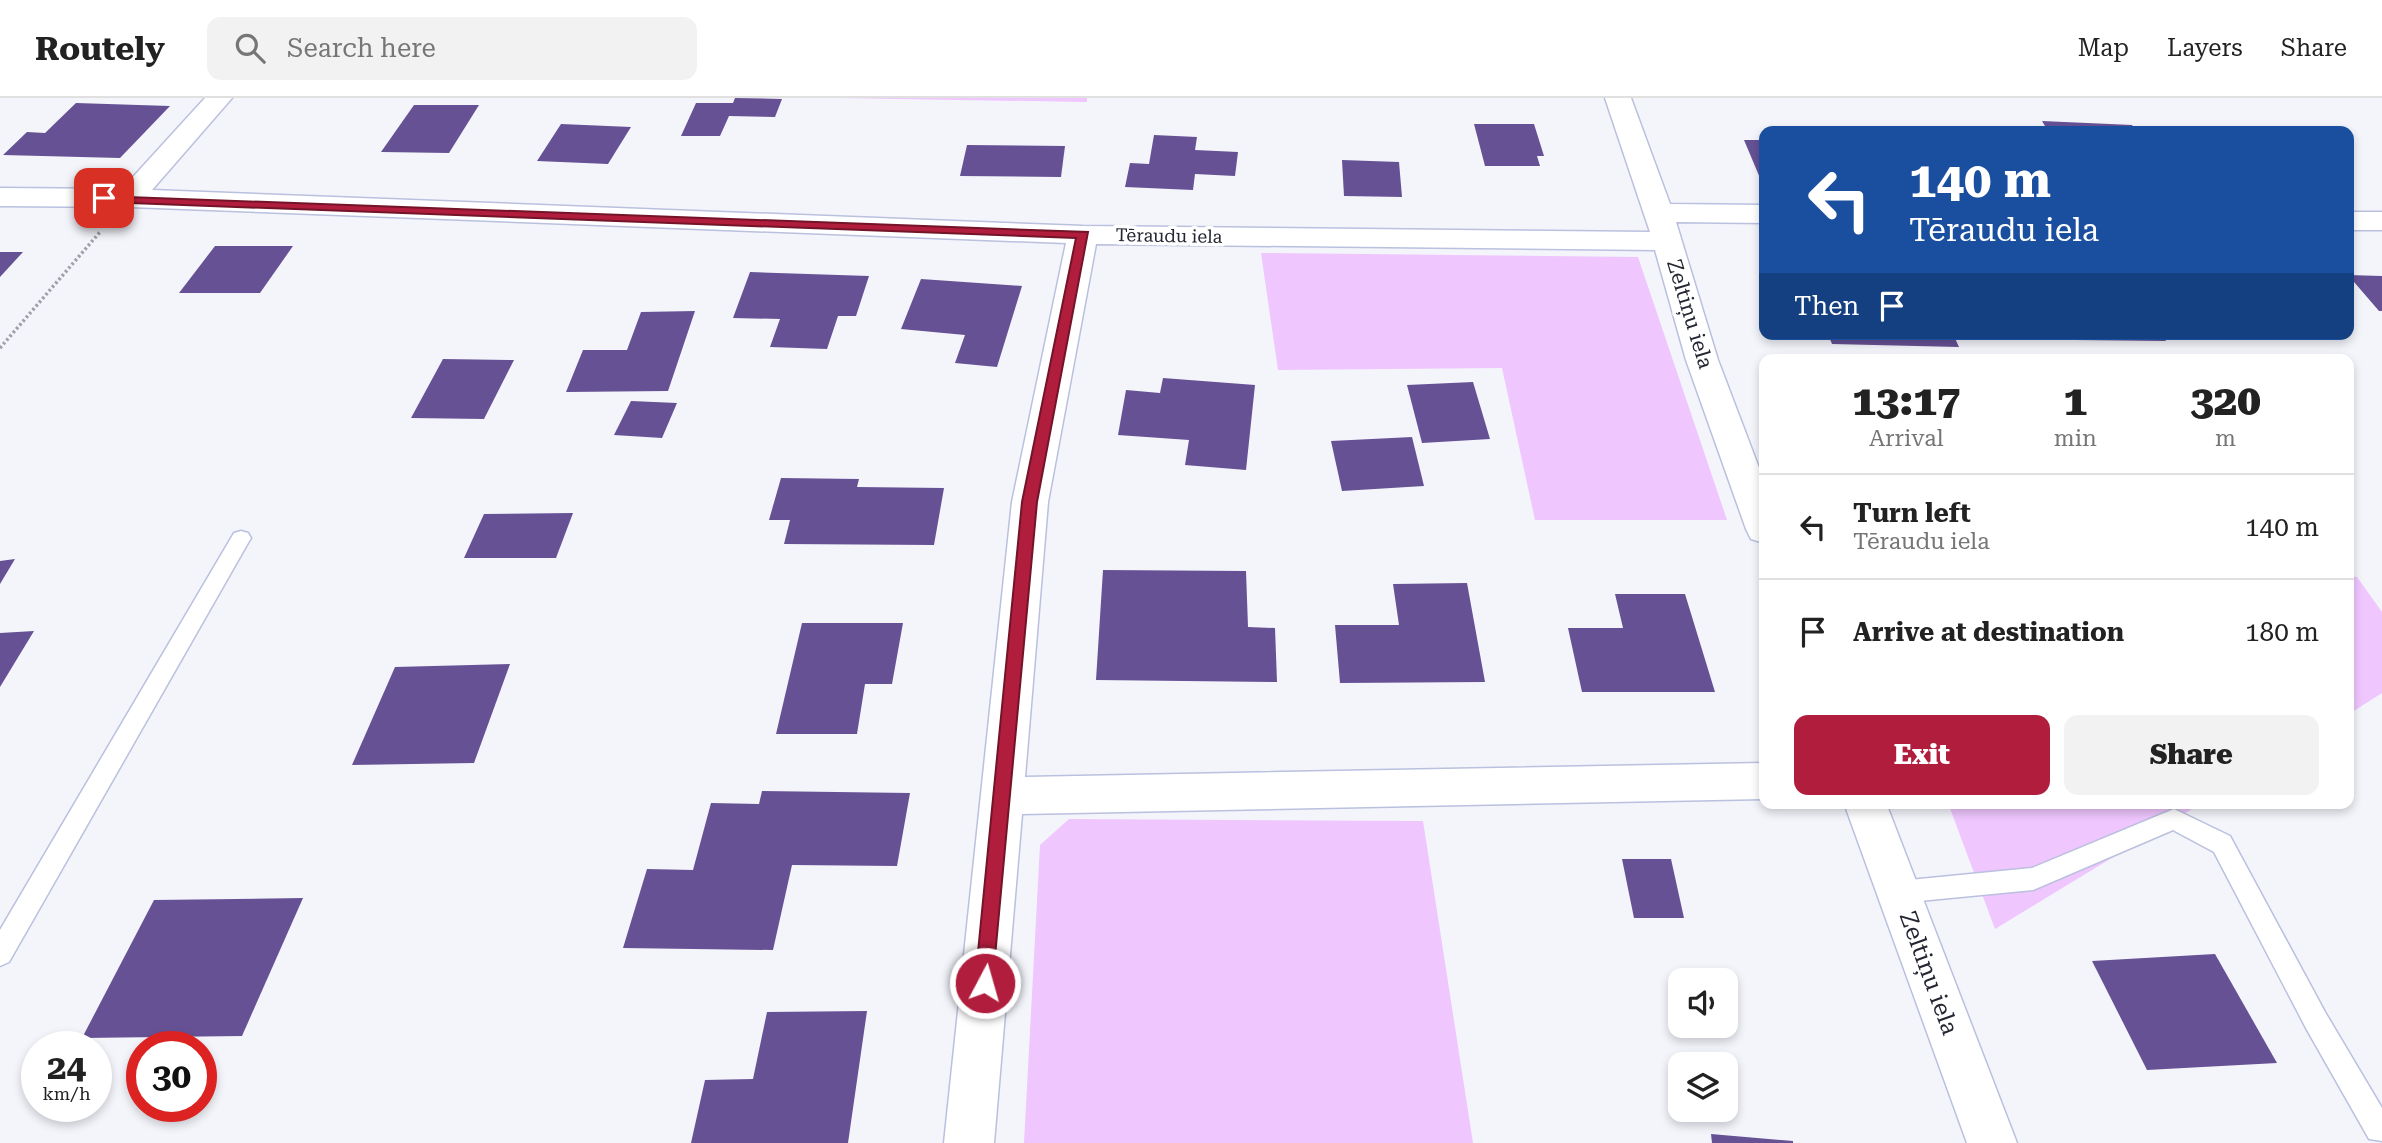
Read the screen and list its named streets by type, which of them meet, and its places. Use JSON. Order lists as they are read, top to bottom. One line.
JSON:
{"streets":{"street":["Tēraudu iela","Zeltiņu iela"]},"crossings":[["Tēraudu iela","Zeltiņu iela"]],"page":{"header":"Routely","search":"Search here","nav":["Map","Layers","Share"],"turn":["140 m","Tēraudu iela"],"then":"Then","eta":["13:17","Arrival","1","min","320","m"],"list":[{"name":"Turn left","note":"Tēraudu iela","value":"140 m"},{"name":"Arrive at destination","value":"180 m"}],"buttons":["Exit","Share"],"speed":"24 km/h","limit":"30"}}
